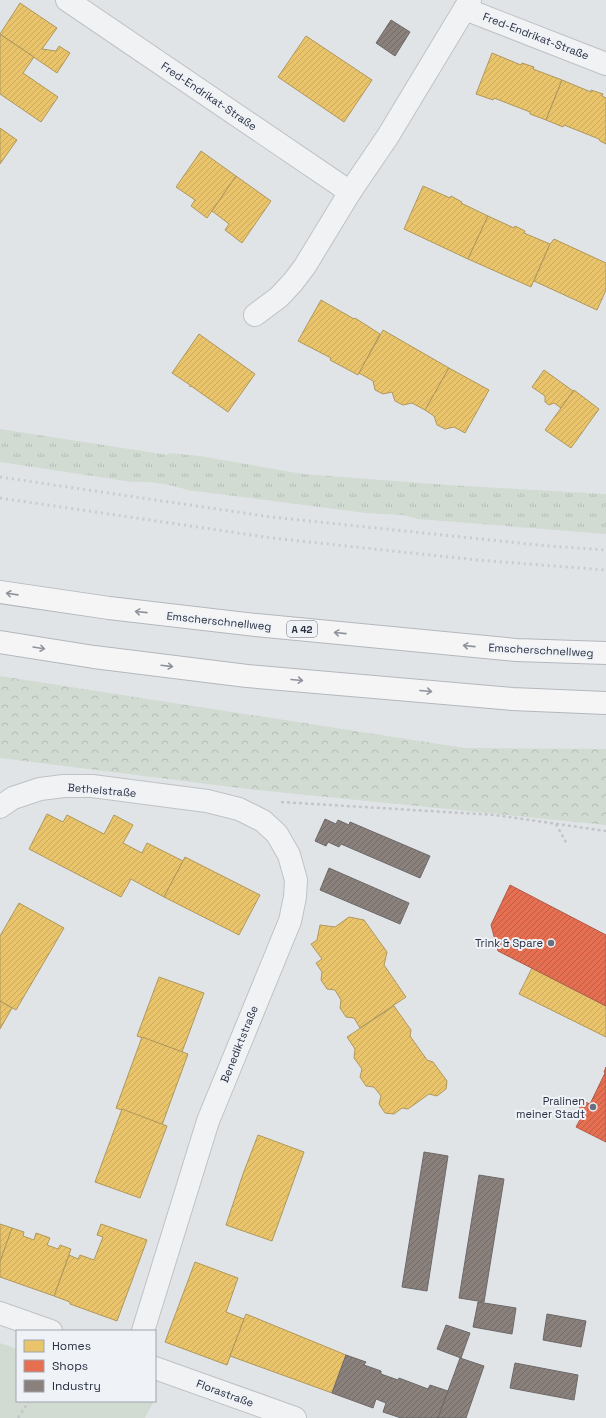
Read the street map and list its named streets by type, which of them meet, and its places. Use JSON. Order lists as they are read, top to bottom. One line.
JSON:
{"streets":{"highway":["Emscherschnellweg","A 42"],"street":["Fred-Endrikat-Straße","Bethelstraße","Benediktstraße","Florastraße"]},"crossings":[["Bethelstraße","Benediktstraße"]],"places":["Trink & Spare","Pralinen meiner Stadt"],"legend":["Homes","Shops","Industry"]}
